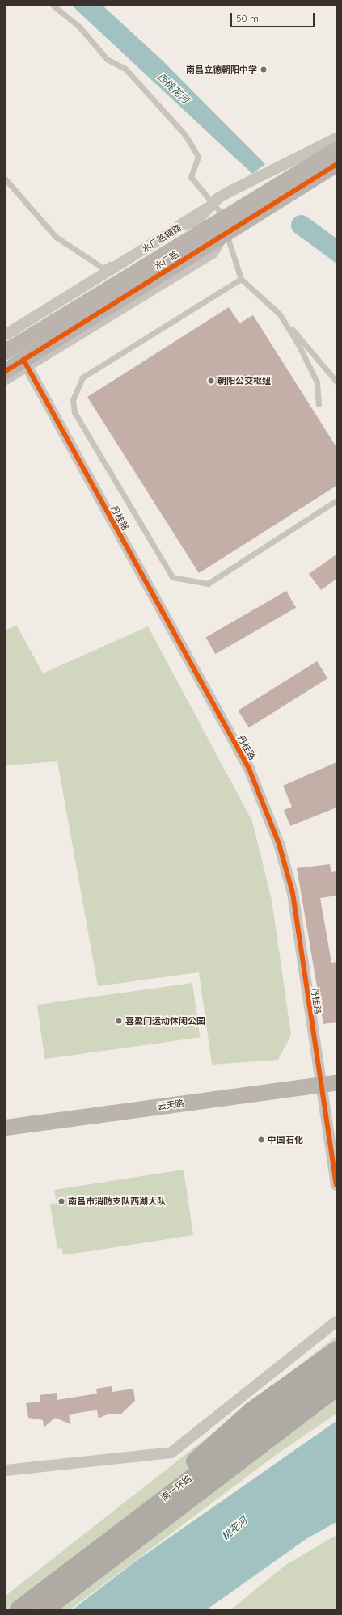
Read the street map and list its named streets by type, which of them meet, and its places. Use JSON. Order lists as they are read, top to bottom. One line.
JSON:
{"streets":{"highway":["南一环路"],"street":["水厂路辅路","水厂路","丹桂路","云天路"]},"crossings":[["水厂路辅路","水厂路"],["水厂路","丹桂路"],["丹桂路","云天路"]],"water":["西桃花河","桃花河"],"places":["南昌立德朝阳中学","朝阳公交枢纽","喜盈门运动休闲公园","中国石化","南昌市消防支队西湖大队"],"scale_bar":"50 m"}
